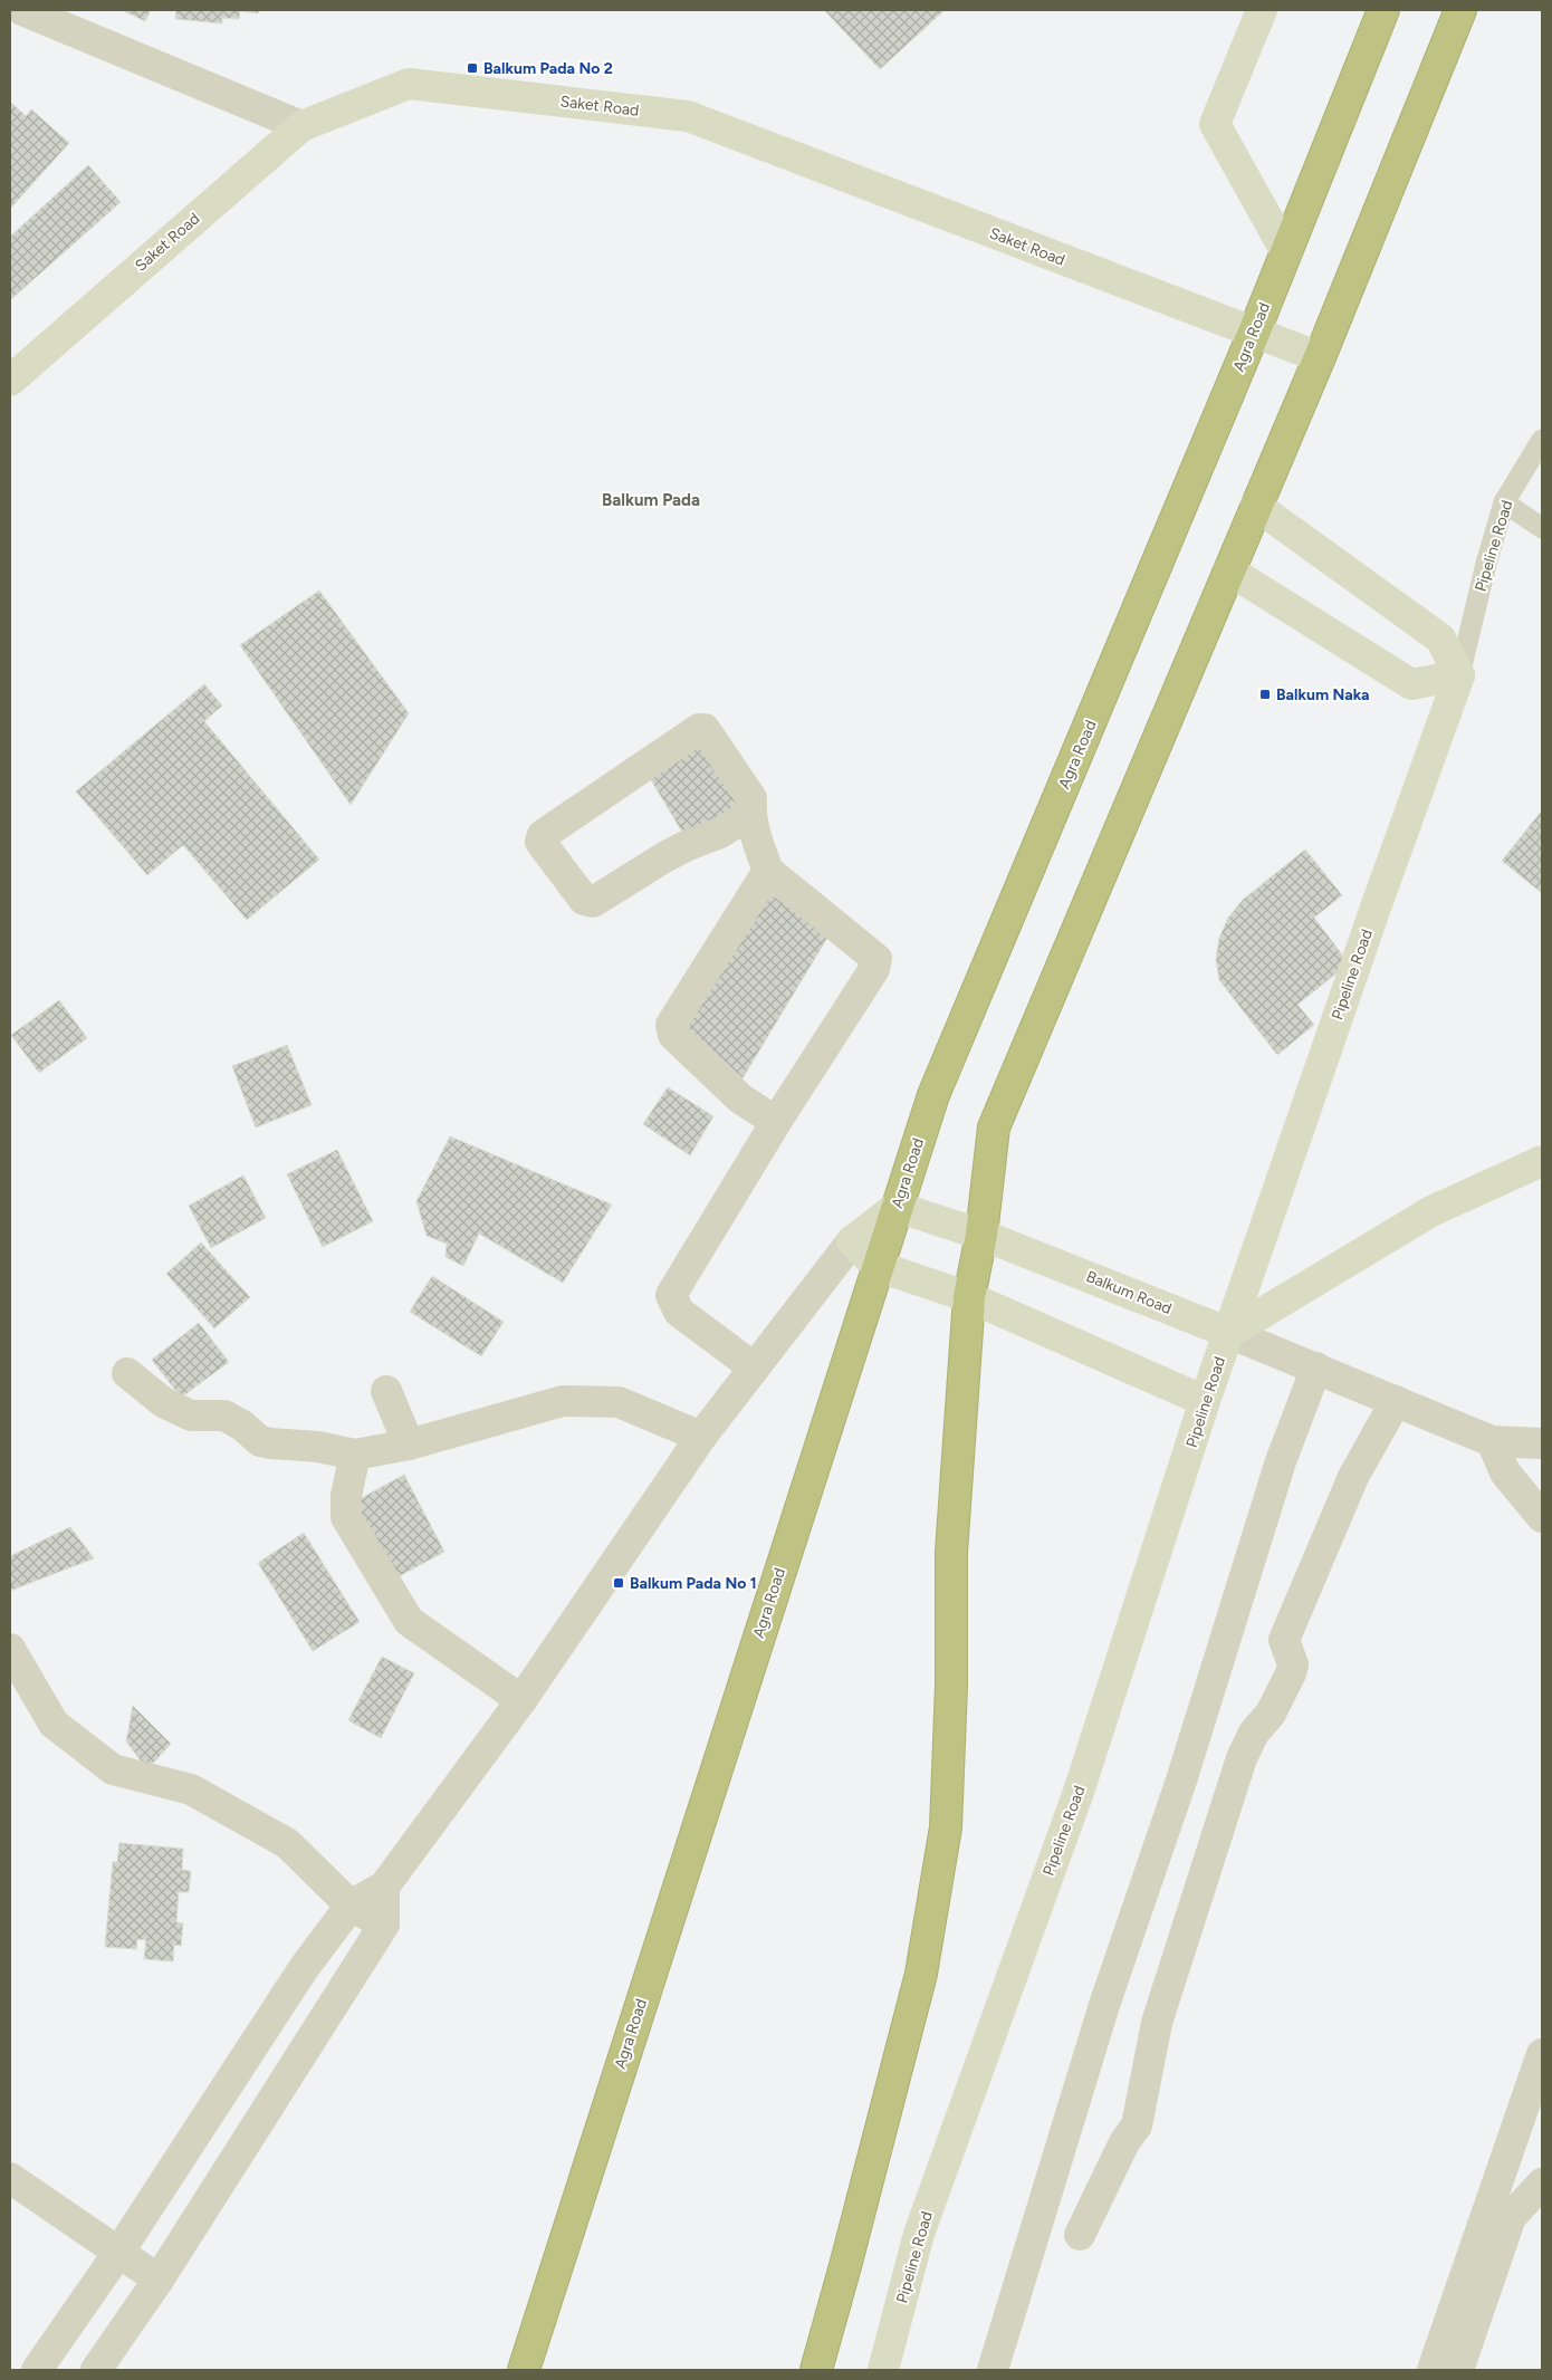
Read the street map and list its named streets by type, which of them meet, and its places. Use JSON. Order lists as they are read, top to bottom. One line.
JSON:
{"streets":{"highway":["Agra Road"],"street":["Saket Road","Pipeline Road","Balkum Road"]},"crossings":[["Saket Road","Agra Road"],["Agra Road","Balkum Road"],["Pipeline Road","Balkum Road"]],"districts":["Balkum Pada"],"places":{"transit":["Balkum Pada No 2","Balkum Naka","Balkum Pada No 1"]}}
